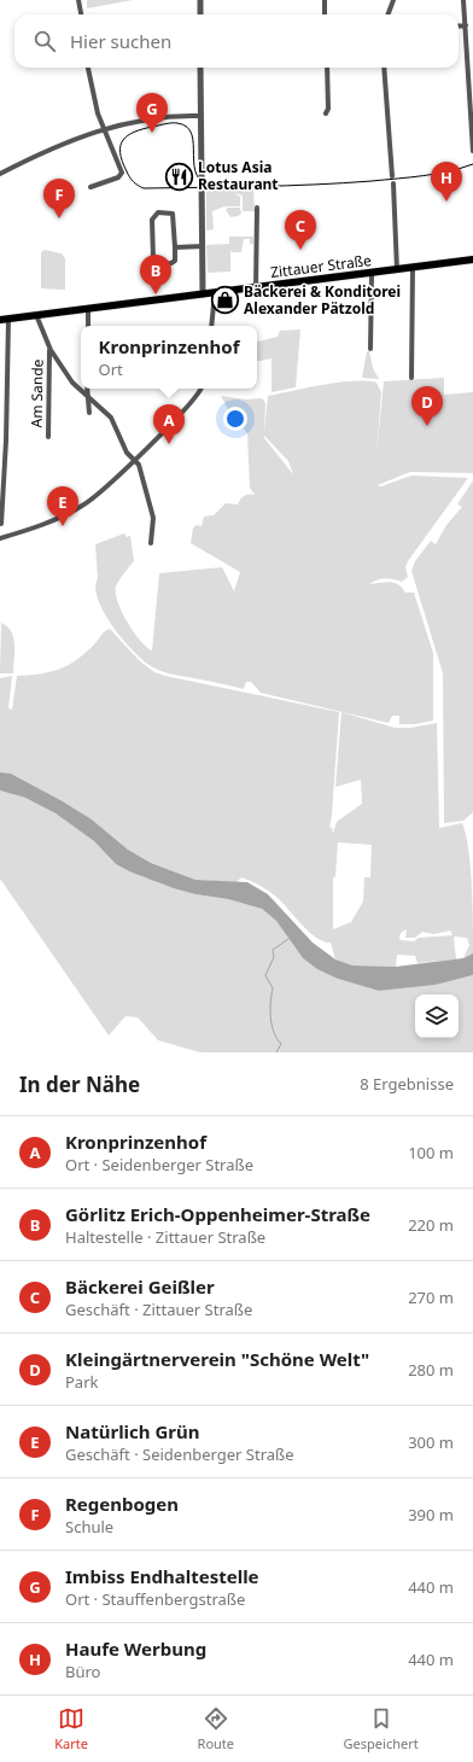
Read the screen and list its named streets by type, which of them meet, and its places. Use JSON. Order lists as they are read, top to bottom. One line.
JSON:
{"streets":{"main road":["Zittauer Straße"],"street":["Am Sande"]},"crossings":[["Zittauer Straße","Am Sande"]],"places":{"restaurant":["Lotus Asia Restaurant"],"shop":["Bäckerei & Konditorei Alexander Pätzold"]},"page":{"search":"Hier suchen","pins":["G","H","F","C","B","D","A","E"],"popup":["Kronprinzenhof","Ort"],"heading":["In der Nähe","8 Ergebnisse"],"list":[{"mark":"A","name":"Kronprinzenhof","note":"Ort · Seidenberger Straße","value":"100 m"},{"mark":"B","name":"Görlitz Erich-Oppenheimer-Straße","note":"Haltestelle · Zittauer Straße","value":"220 m"},{"mark":"C","name":"Bäckerei Geißler","note":"Geschäft · Zittauer Straße","value":"270 m"},{"mark":"D","name":"Kleingärtnerverein \"Schöne Welt\"","note":"Park","value":"280 m"},{"mark":"E","name":"Natürlich Grün","note":"Geschäft · Seidenberger Straße","value":"300 m"},{"mark":"F","name":"Regenbogen","note":"Schule","value":"390 m"},{"mark":"G","name":"Imbiss Endhaltestelle","note":"Ort · Stauffenbergstraße","value":"440 m"},{"mark":"H","name":"Haufe Werbung","note":"Büro","value":"440 m"}],"nav":["Karte","Route","Gespeichert"]}}
